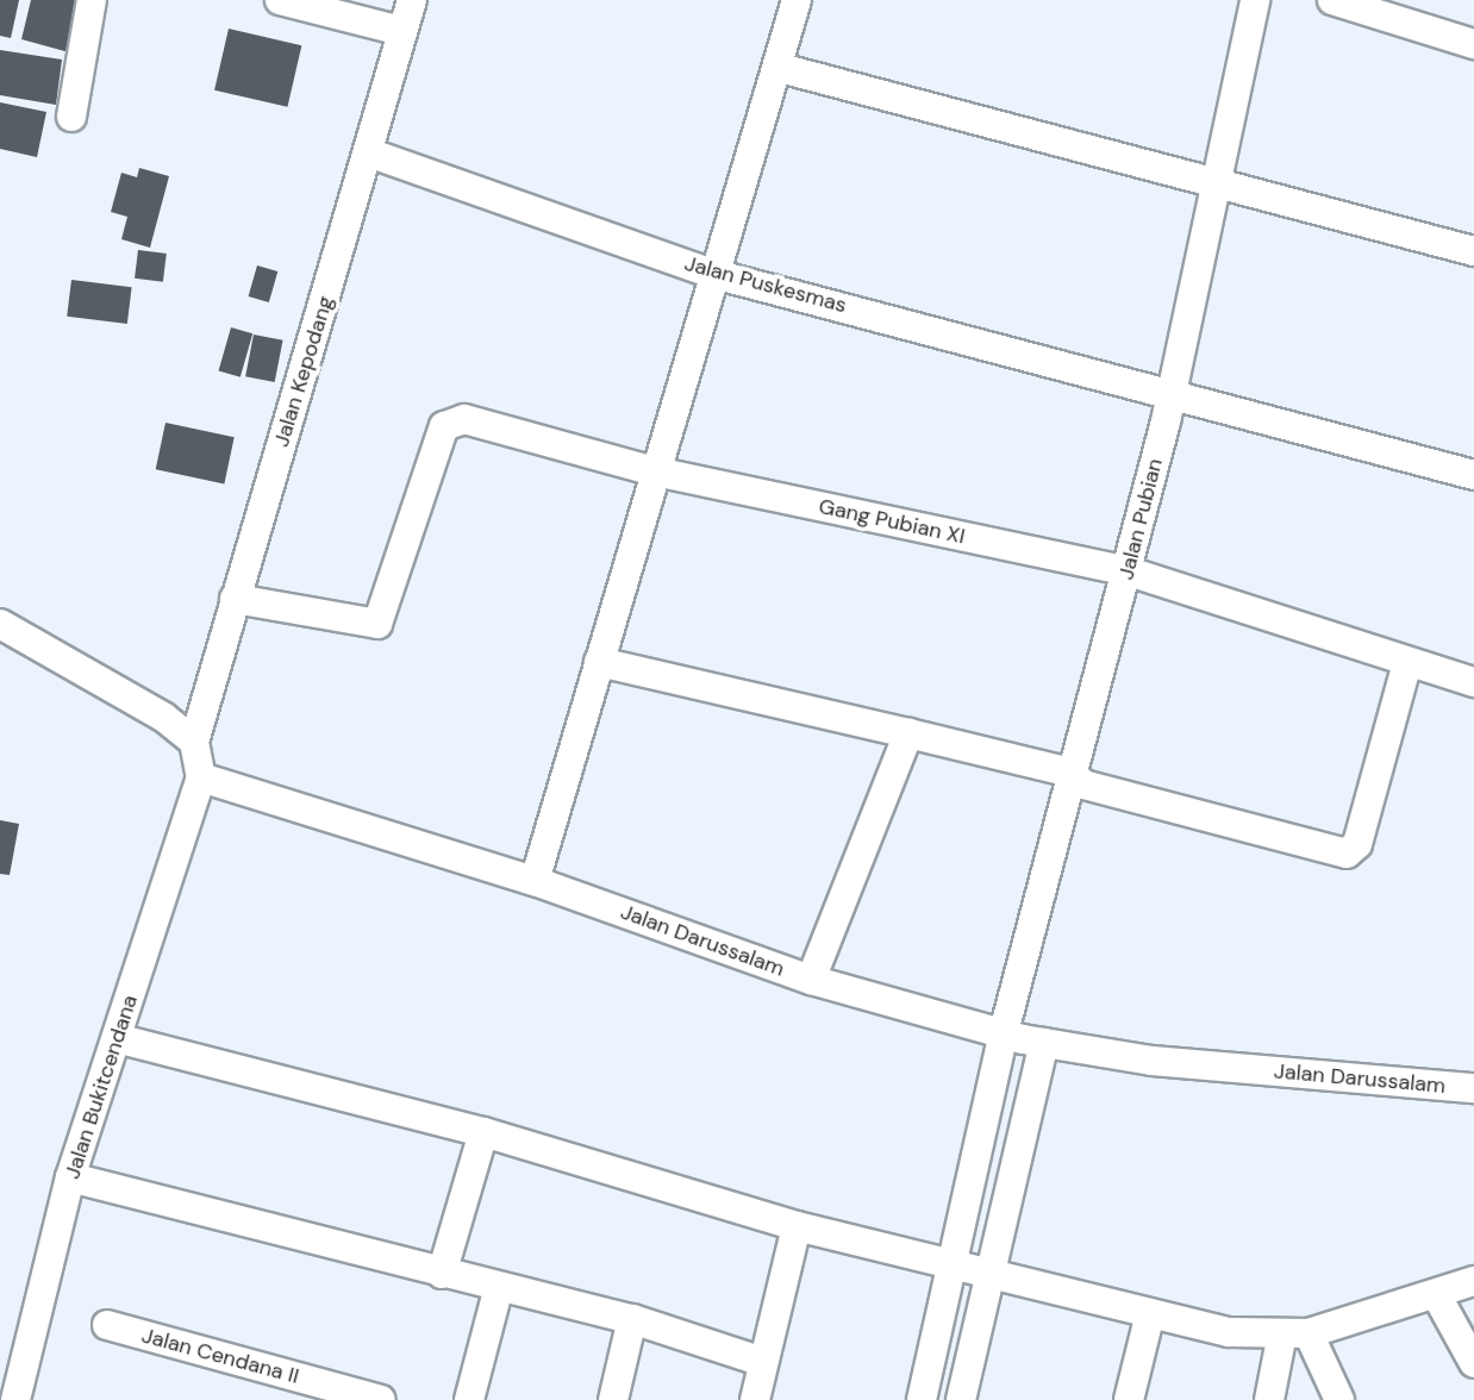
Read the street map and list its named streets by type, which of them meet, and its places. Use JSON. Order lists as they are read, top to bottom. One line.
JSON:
{"streets":{"street":["Jalan Puskesmas","Jalan Kepodang","Jalan Pubian","Gang Pubian XI","Jalan Darussalam","Jalan Bukitcendana","Jalan Cendana II"]},"crossings":[["Jalan Puskesmas","Jalan Kepodang"],["Jalan Puskesmas","Jalan Pubian"],["Jalan Kepodang","Gang Pubian XI"],["Jalan Pubian","Gang Pubian XI"],["Jalan Pubian","Jalan Darussalam"],["Jalan Darussalam","Jalan Bukitcendana"]]}
